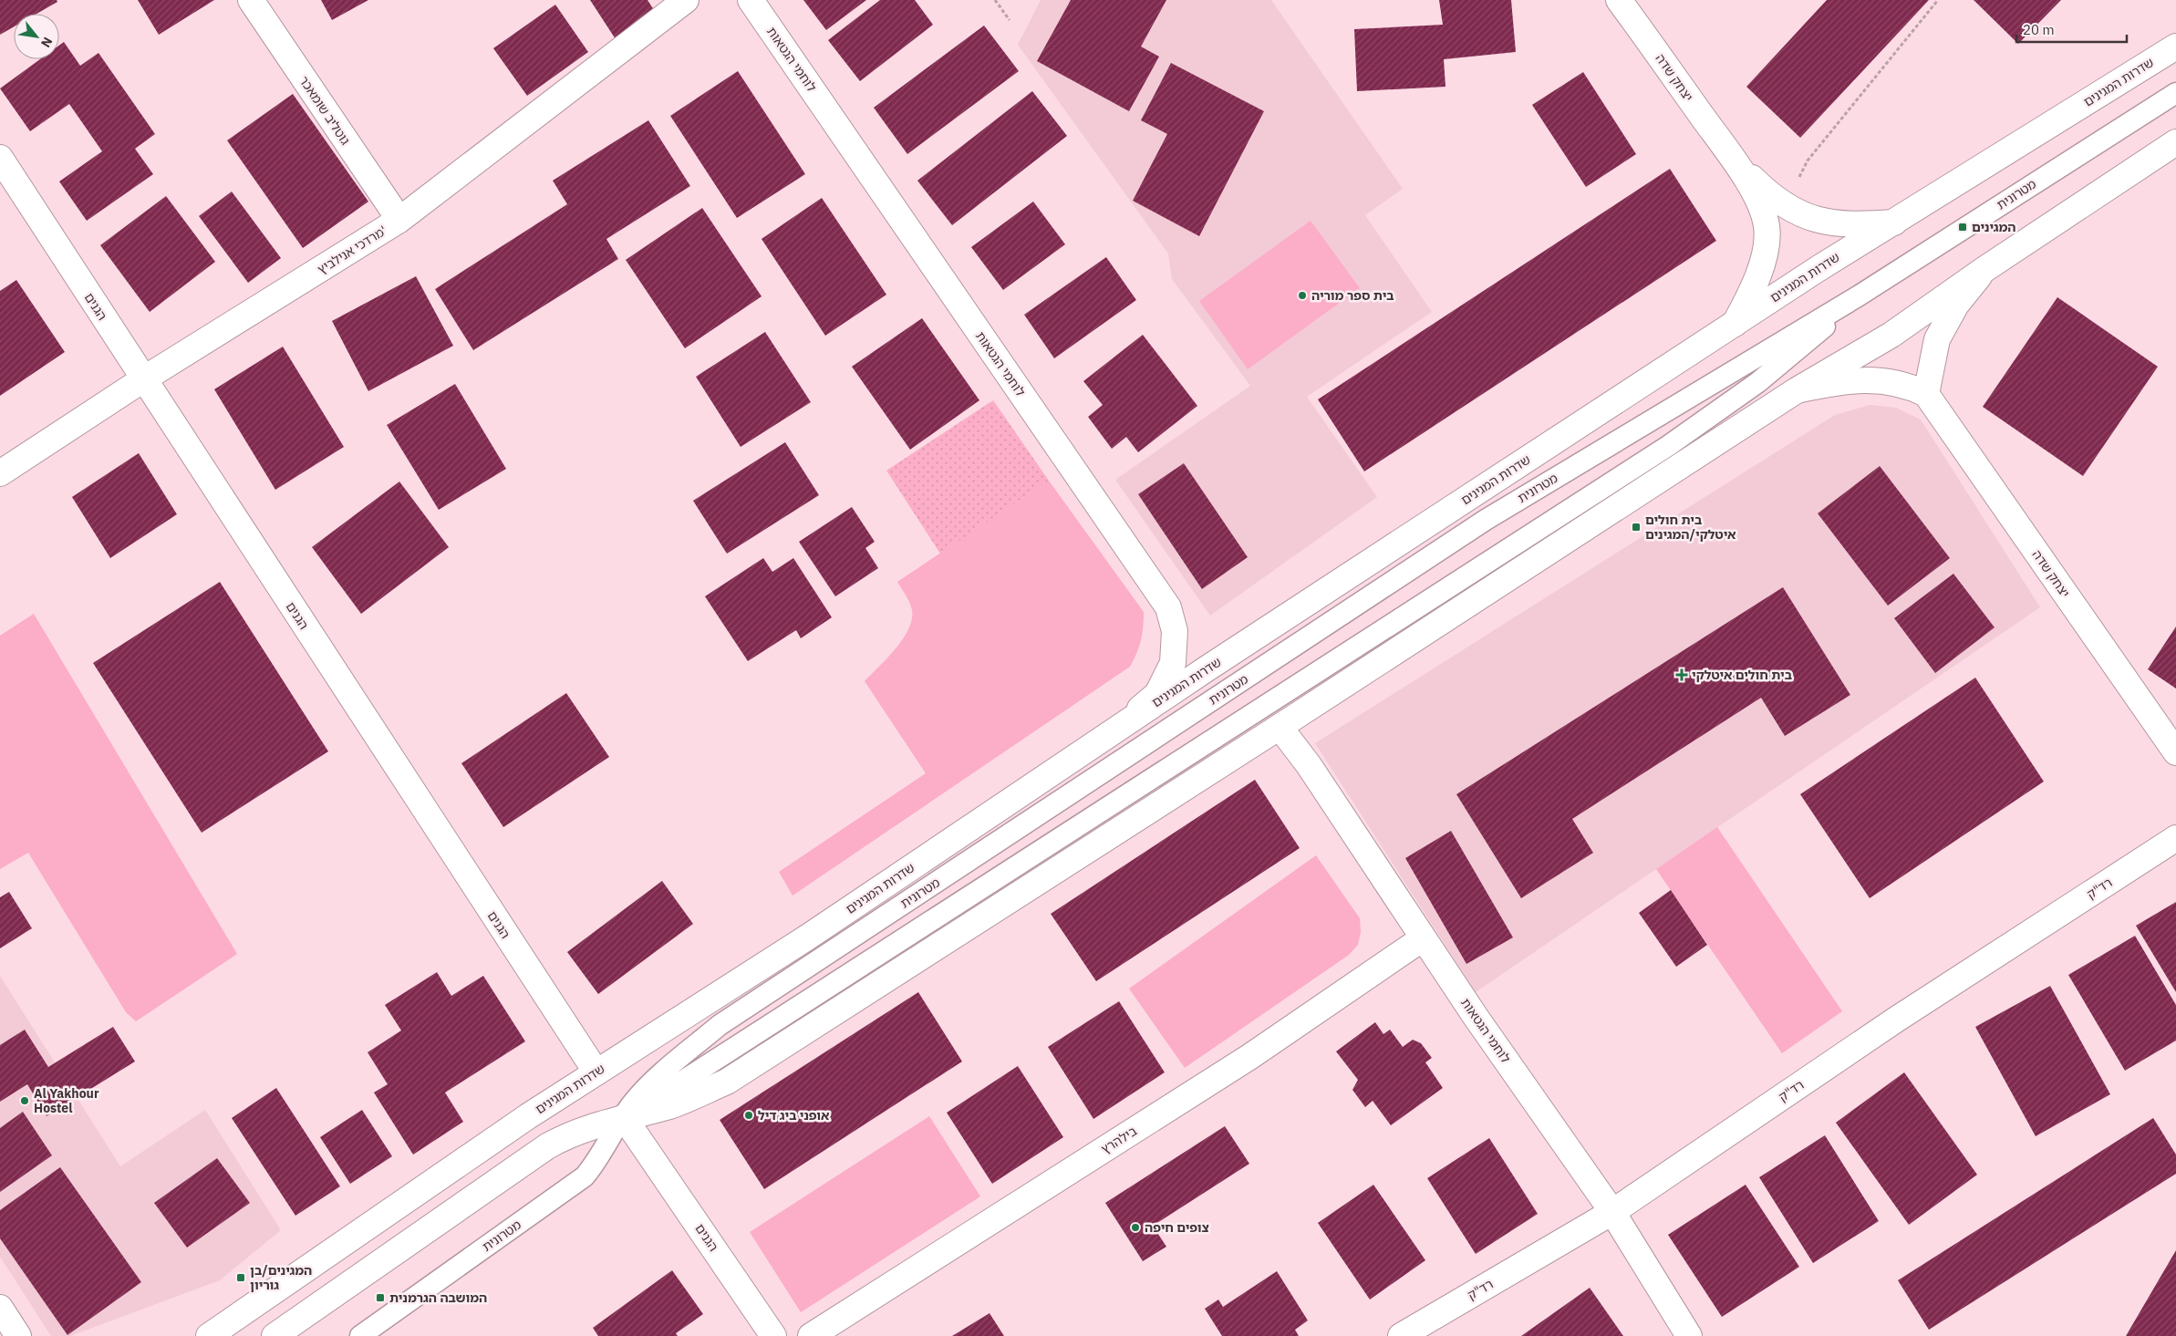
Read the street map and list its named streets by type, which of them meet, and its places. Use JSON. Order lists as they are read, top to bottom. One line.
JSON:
{"streets":{"street":["לוחמי הגטאות","יצחק שדה","שדרות המגינים","גוטליב שומאכר","מרדכי אנילביץ'","הגנים","רד\"ק","בילהרץ"],"lane":["מטרונית"]},"crossings":[["לוחמי הגטאות","שדרות המגינים"],["לוחמי הגטאות","רד\"ק"],["לוחמי הגטאות","בילהרץ"],["יצחק שדה","שדרות המגינים"],["שדרות המגינים","הגנים"],["גוטליב שומאכר","מרדכי אנילביץ'"],["מטרונית","הגנים"],["מרדכי אנילביץ'","הגנים"]],"places":{"transit":["המגינים","בית חולים איטלקי/המגינים","המגינים/בן גוריון","המושבה הגרמנית"],"other":["בית ספר מוריה","Al Yakhour Hostel","אופני ביג דיל","צופים חיפה"],"health":["בית חולים איטלקי"]},"scale_bar":"20 m","north":"bottom right"}
